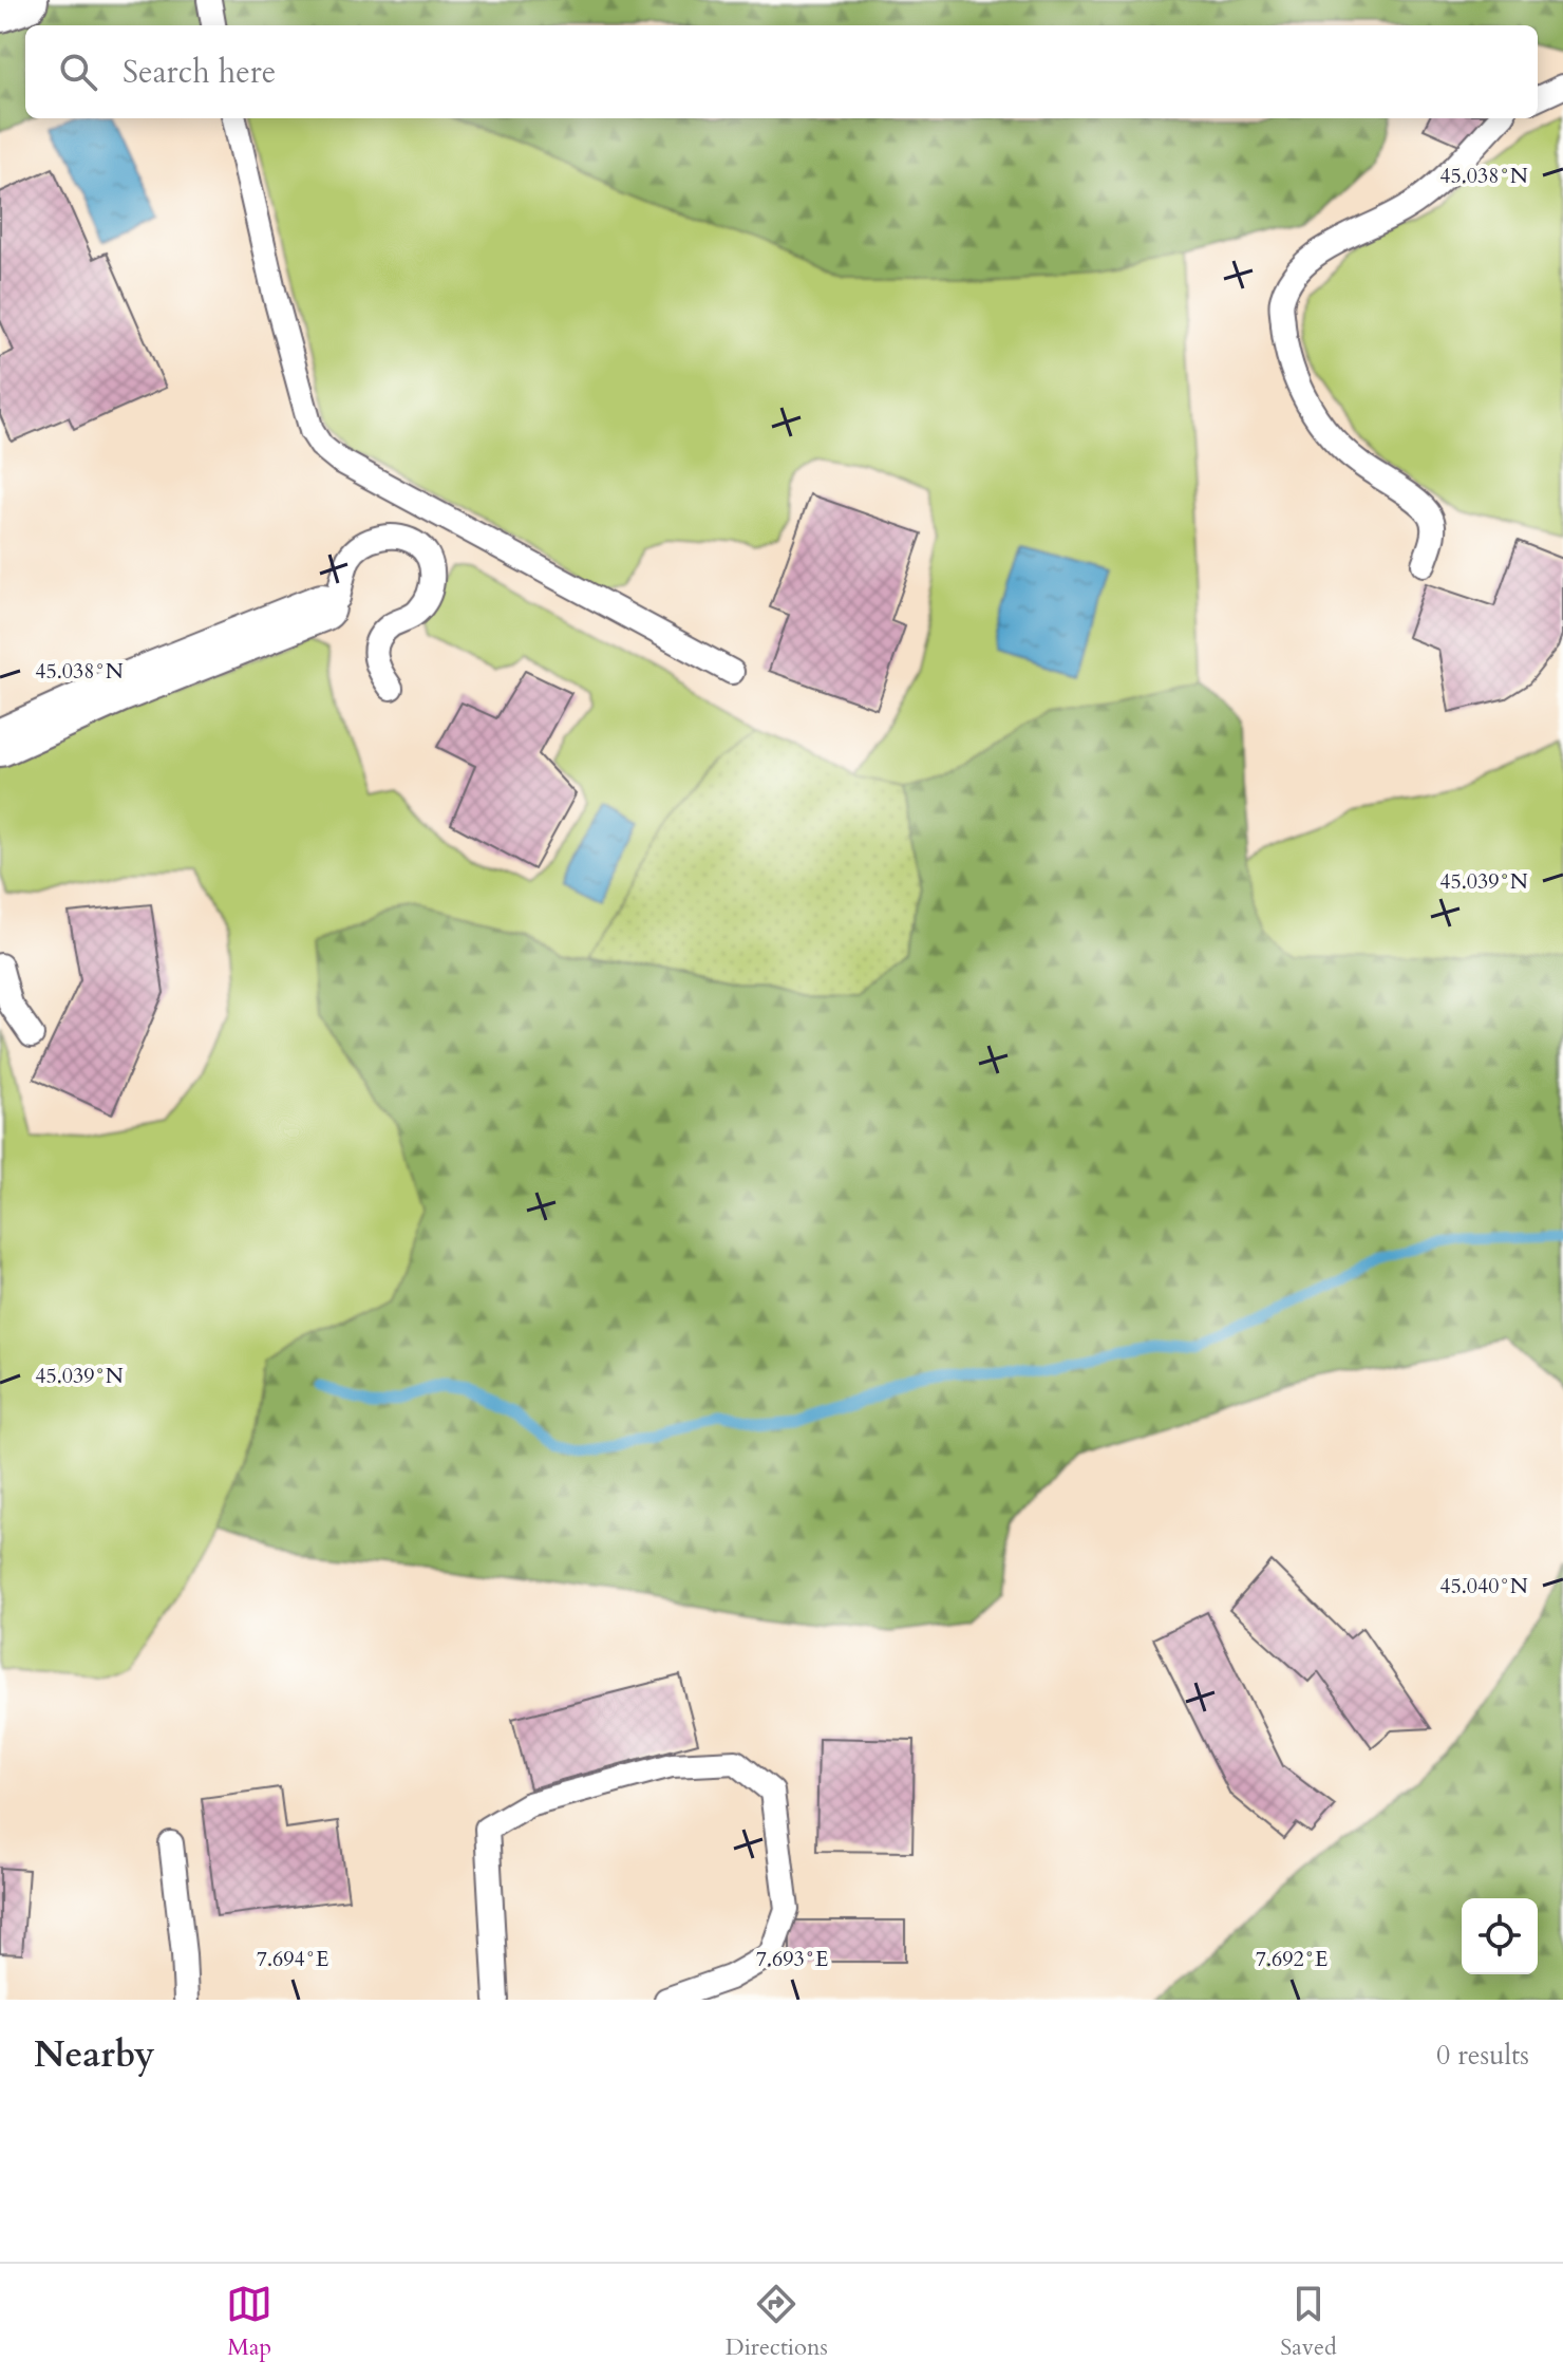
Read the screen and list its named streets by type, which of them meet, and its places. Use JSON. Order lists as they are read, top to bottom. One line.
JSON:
{"page":{"search":"Search here","heading":["Nearby","0 results"],"nav":["Map","Directions","Saved"]},"coordinates":["45.038°N","45.039°N","45.040°N","7.694°E","7.693°E","7.692°E"]}
